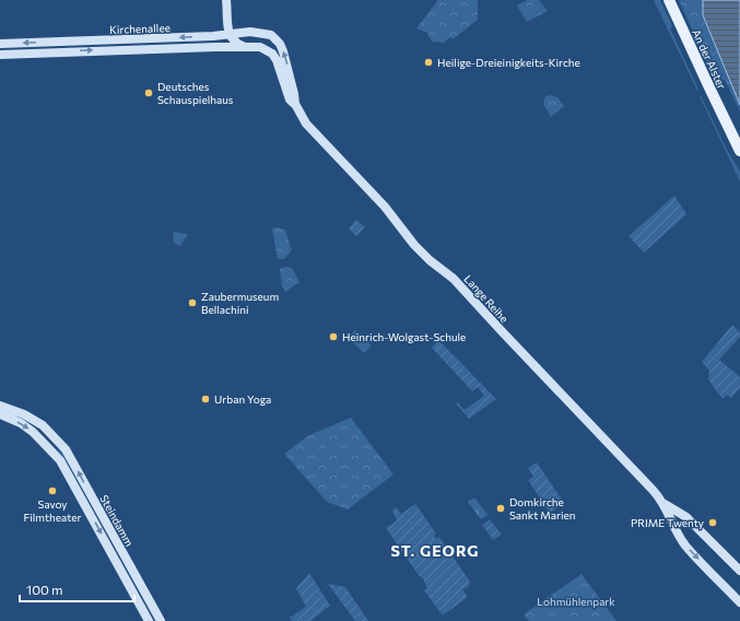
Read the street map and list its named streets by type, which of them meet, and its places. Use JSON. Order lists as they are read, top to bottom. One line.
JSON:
{"streets":{"main road":["An der Alster"],"street":["Kirchenallee","Lange Reihe","Steindamm"]},"crossings":[["Kirchenallee","Lange Reihe"]],"districts":["ST. GEORG"],"parks":["Lohmühlenpark"],"places":["Heilige-Dreieinigkeits-Kirche","Deutsches Schauspielhaus","Zaubermuseum Bellachini","Heinrich-Wolgast-Schule","Urban Yoga","Savoy Filmtheater","Domkirche Sankt Marien","PRIME Twenty"],"scale_bar":"100 m"}
